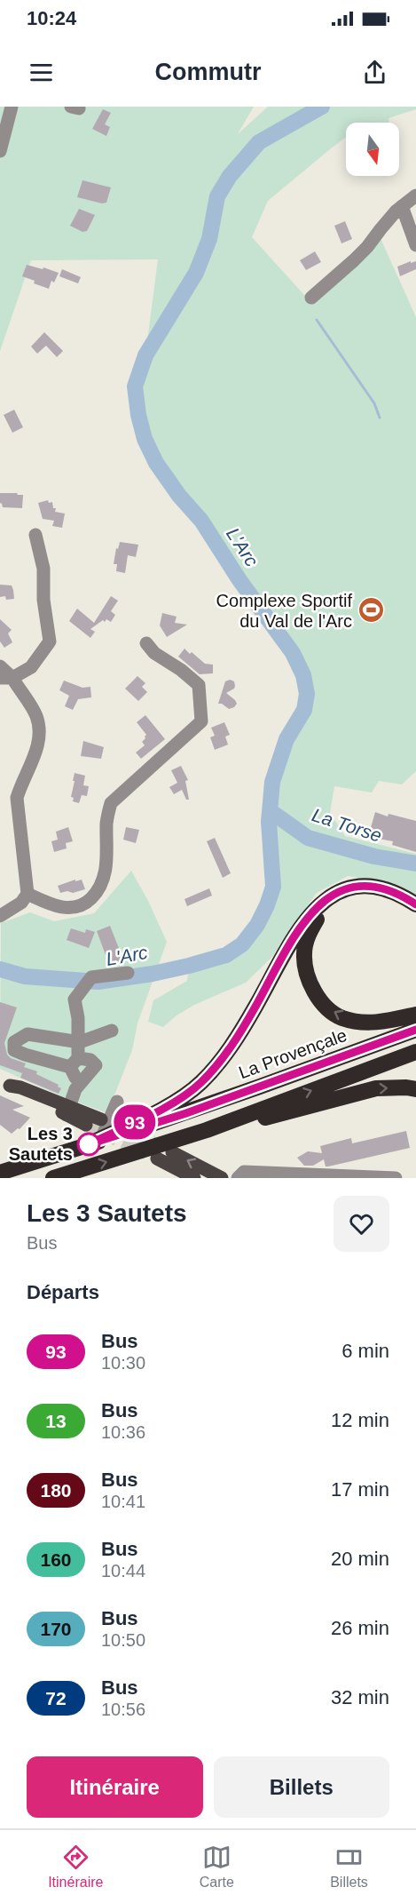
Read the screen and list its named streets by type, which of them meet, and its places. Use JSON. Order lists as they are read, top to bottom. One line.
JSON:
{"streets":{"highway":["La Provençale"]},"water":["L'Arc","La Torse"],"places":{"sports":["Complexe Sportif du Val de l'Arc"],"other":["Les 3 Sautets"]},"lines":["bus line 93"],"north":"bottom","page":{"status":"10:24","header":"Commutr","on_map":"93","heading":[["Les 3 Sautets","Bus"],"Départs"],"list":[{"mark":"93","name":"Bus","note":"10:30","value":"6 min"},{"mark":"13","name":"Bus","note":"10:36","value":"12 min"},{"mark":"180","name":"Bus","note":"10:41","value":"17 min"},{"mark":"160","name":"Bus","note":"10:44","value":"20 min"},{"mark":"170","name":"Bus","note":"10:50","value":"26 min"},{"mark":"72","name":"Bus","note":"10:56","value":"32 min"}],"buttons":["Itinéraire","Billets"],"tabs":["Itinéraire","Carte","Billets"]}}
